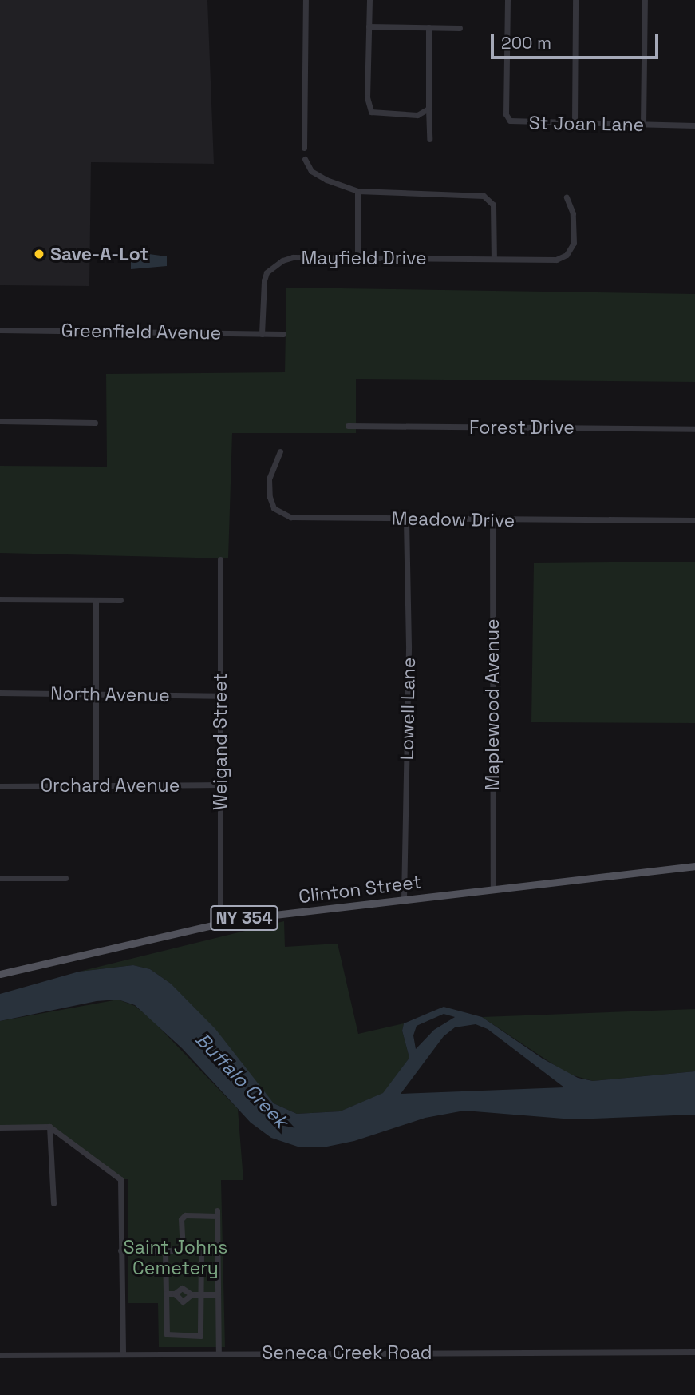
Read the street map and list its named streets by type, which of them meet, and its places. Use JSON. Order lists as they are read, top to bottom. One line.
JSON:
{"streets":{"main road":["Clinton Street","NY 354"],"street":["St Joan Lane","Mayfield Drive","Greenfield Avenue","Forest Drive","Meadow Drive","North Avenue","Maplewood Avenue","Lowell Lane","Weigand Street","Orchard Avenue","Seneca Creek Road"]},"crossings":[["Mayfield Drive","Greenfield Avenue"],["Meadow Drive","Maplewood Avenue"],["Meadow Drive","Lowell Lane"],["North Avenue","Weigand Street"],["Maplewood Avenue","Clinton Street"],["Lowell Lane","Clinton Street"],["Weigand Street","Orchard Avenue"],["Weigand Street","Clinton Street"]],"water":["Buffalo Creek"],"parks":["Saint Johns Cemetery"],"places":["Save-A-Lot"],"scale_bar":"200 m"}
